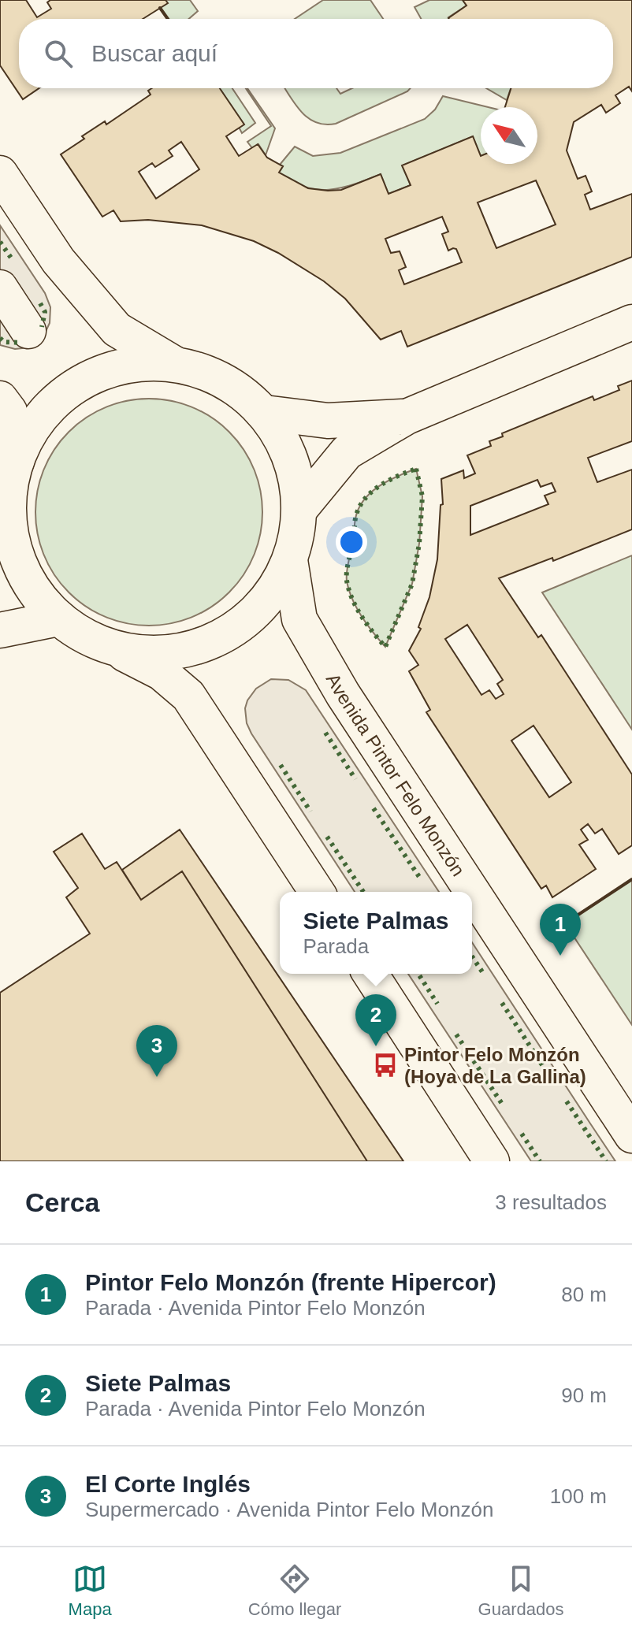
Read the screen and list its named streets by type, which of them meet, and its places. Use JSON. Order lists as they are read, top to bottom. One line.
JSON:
{"streets":{"street":["Avenida Pintor Felo Monzón"]},"places":{"bus stop":["Pintor Felo Monzón (Hoya de La Gallina)"]},"north":"top left","page":{"search":"Buscar aquí","popup":["Siete Palmas","Parada"],"pins":["1","2","3"],"heading":["Cerca","3 resultados"],"list":[{"mark":"1","name":"Pintor Felo Monzón (frente Hipercor)","note":"Parada · Avenida Pintor Felo Monzón","value":"80 m"},{"mark":"2","name":"Siete Palmas","note":"Parada · Avenida Pintor Felo Monzón","value":"90 m"},{"mark":"3","name":"El Corte Inglés","note":"Supermercado · Avenida Pintor Felo Monzón","value":"100 m"}],"nav":["Mapa","Cómo llegar","Guardados"]}}
